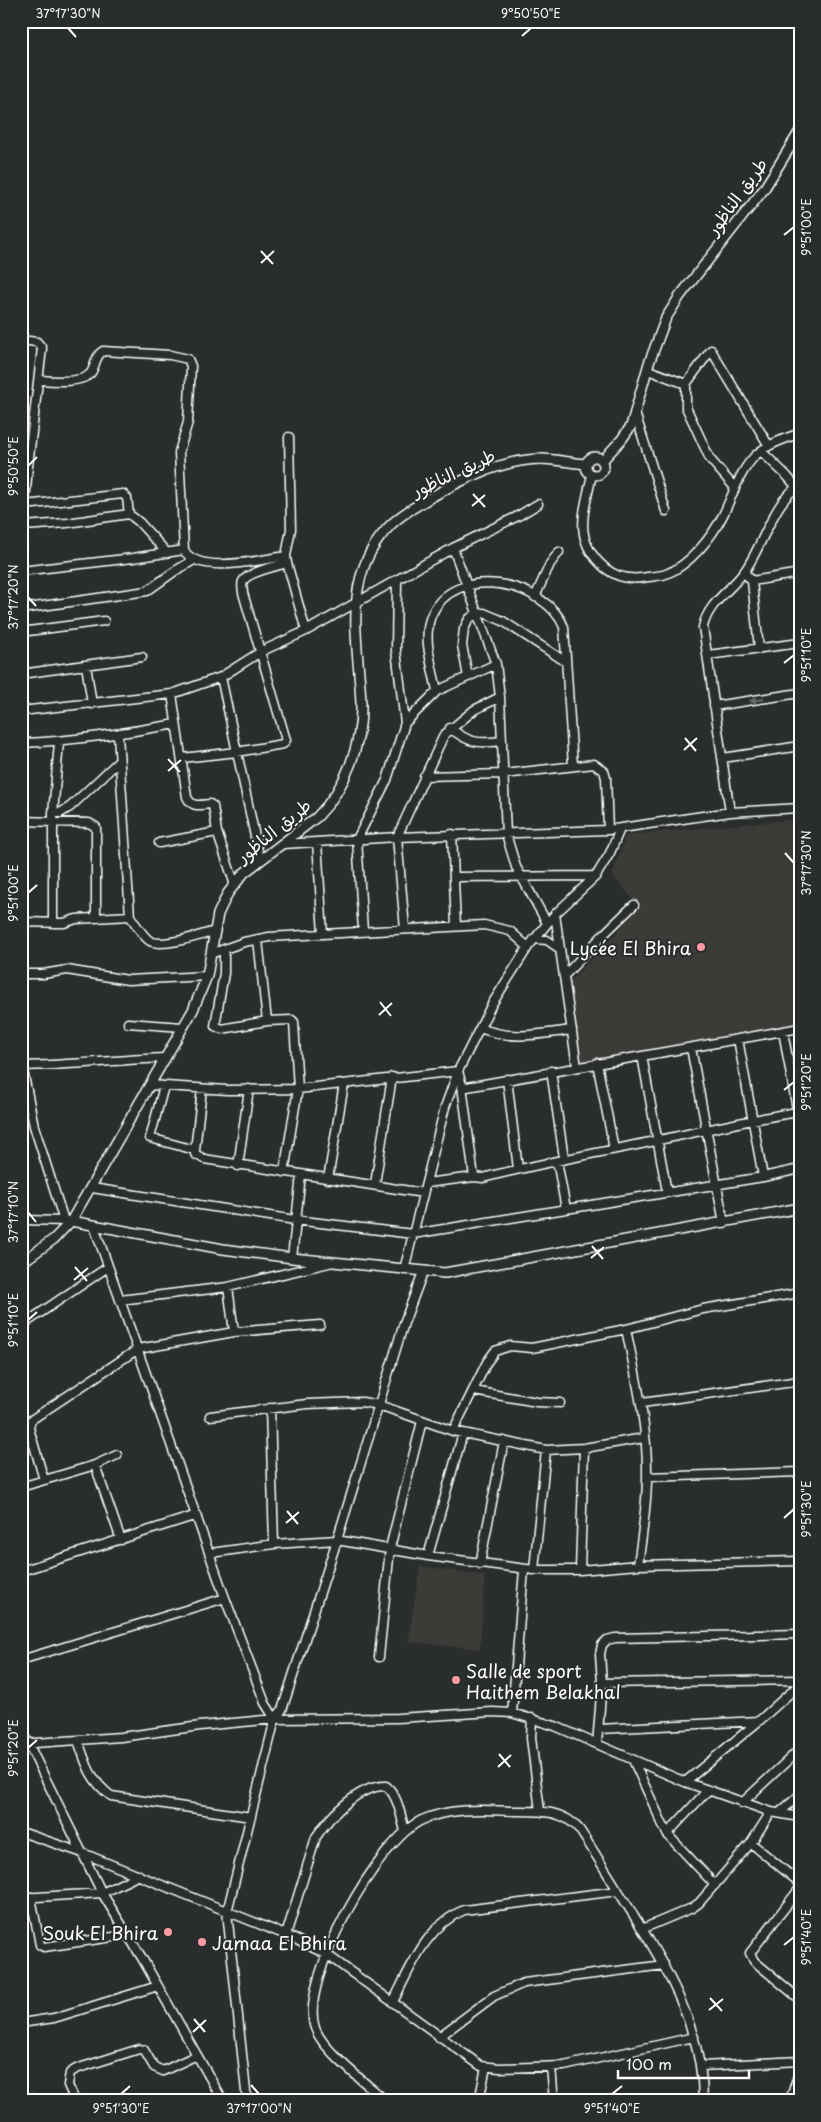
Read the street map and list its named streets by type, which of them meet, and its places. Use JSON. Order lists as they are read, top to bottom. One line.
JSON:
{"streets":{"street":["طريق الناظور"]},"places":["Lycée El Bhira","Salle de sport Haithem Belakhal","Souk El Bhira","Jamaa El Bhira"],"scale_bar":"100 m","coordinates":["37°17'30\"N","9°50'50\"E","9°51'00\"E","37°17'20\"N","9°51'10\"E","9°51'20\"E","37°17'10\"N","9°51'30\"E","9°51'40\"E","37°17'00\"N"]}
